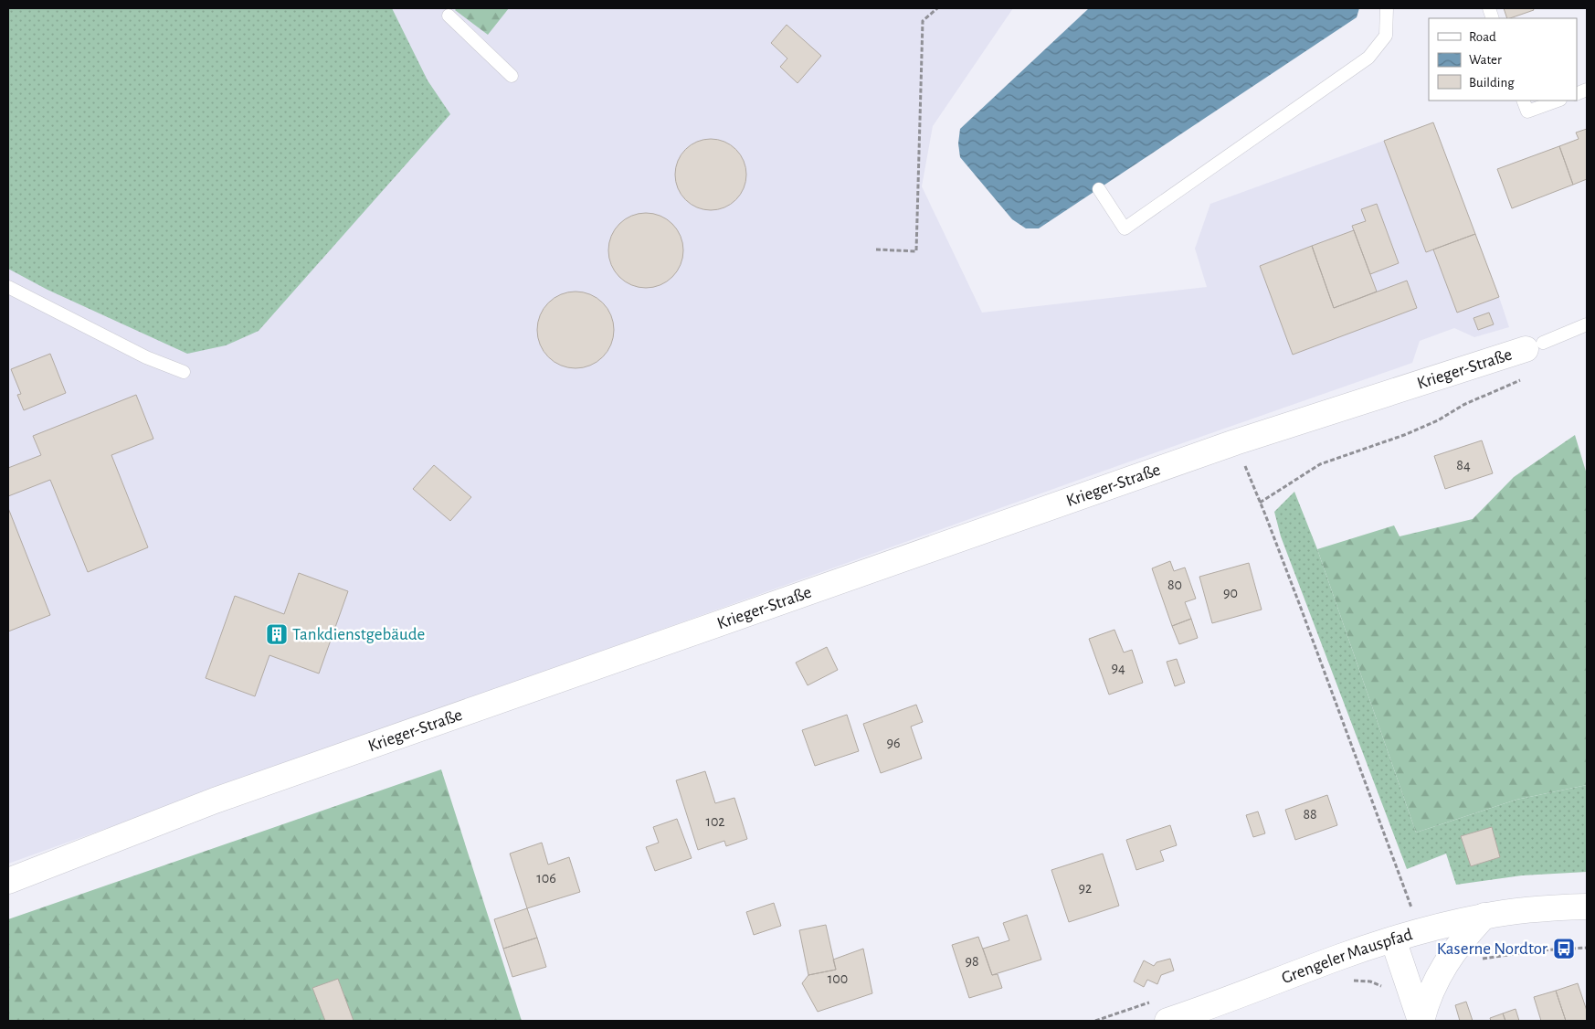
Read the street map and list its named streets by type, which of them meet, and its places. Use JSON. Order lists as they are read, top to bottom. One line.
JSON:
{"streets":{"street":["Krieger-Straße","Grengeler Mauspfad"]},"places":{"building":["Tankdienstgebäude"],"bus stop":["Kaserne Nordtor"]},"house_numbers":["84","80","90","94","96","88","102","106","92","98","100"],"legend":["Road","Water","Building"]}
